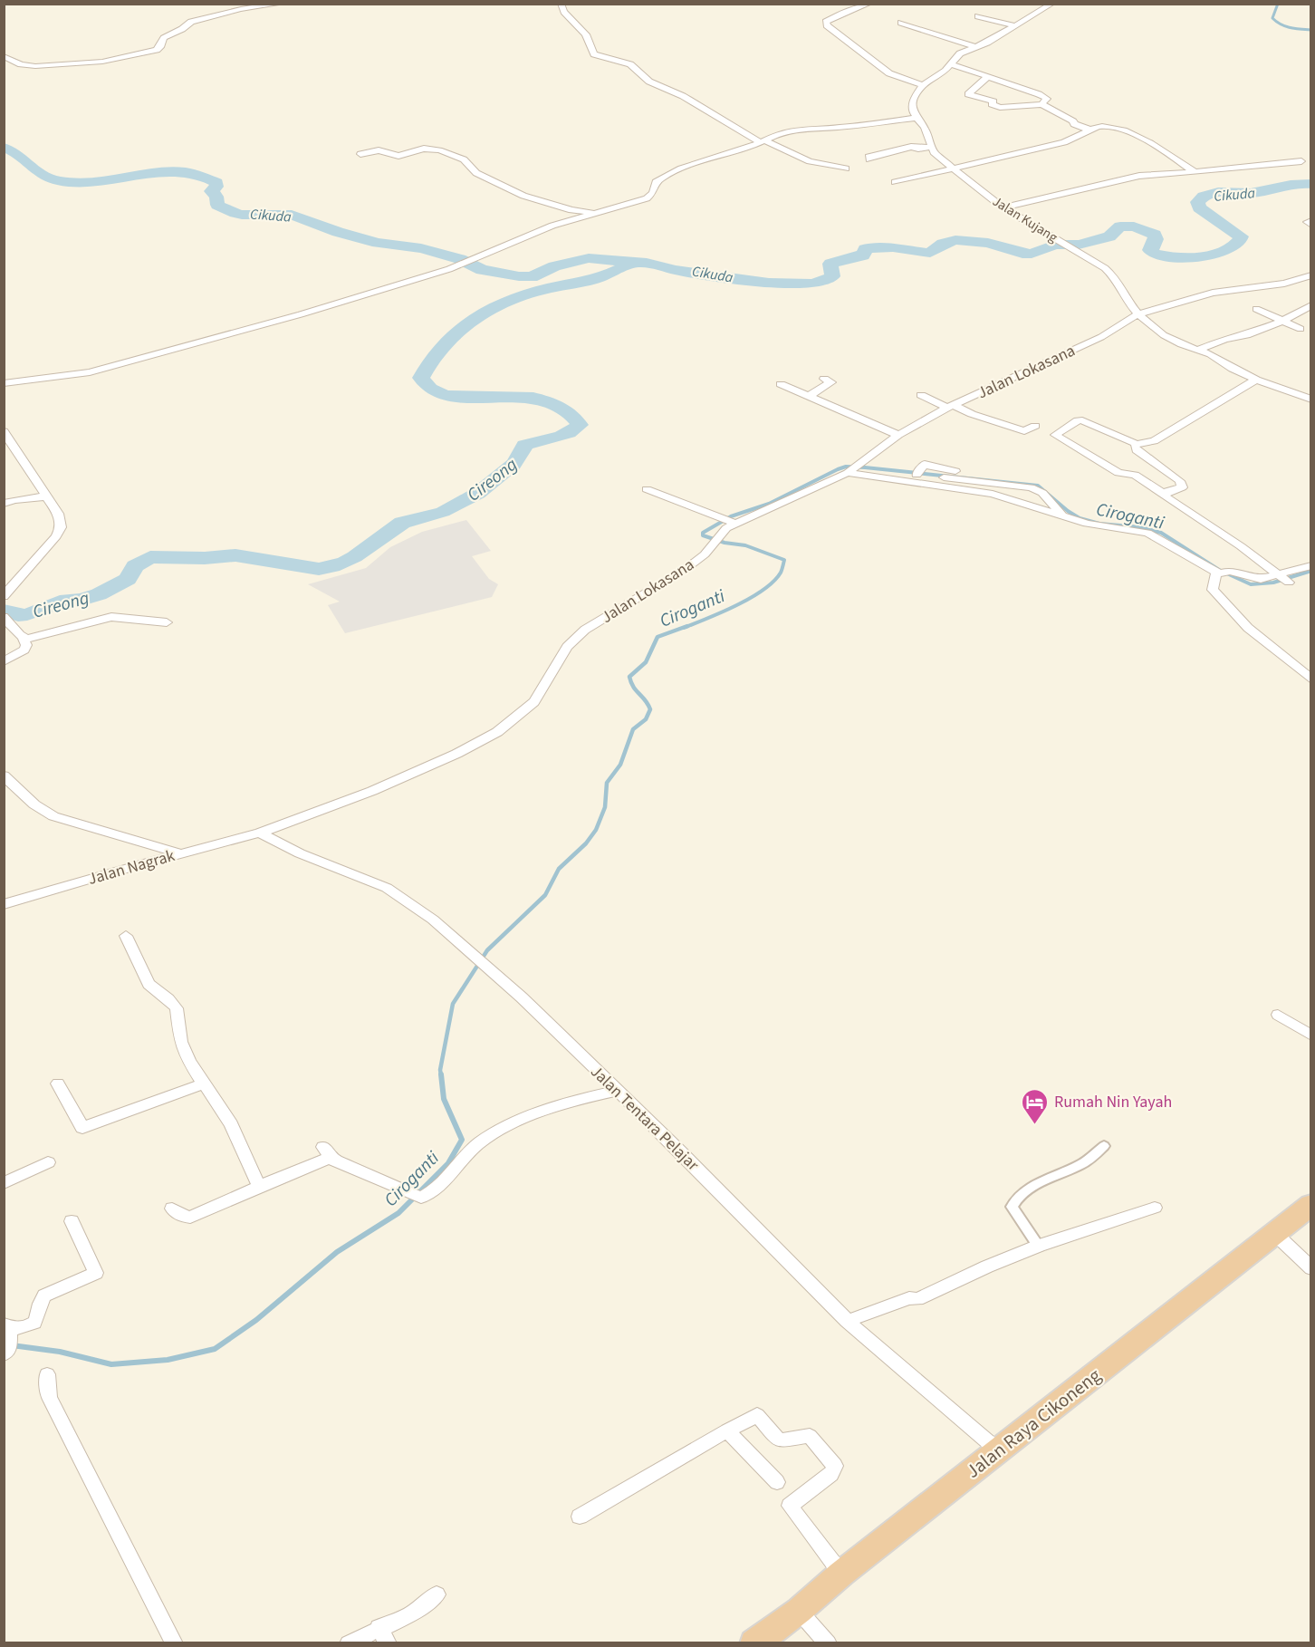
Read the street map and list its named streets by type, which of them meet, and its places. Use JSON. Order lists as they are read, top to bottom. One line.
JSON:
{"streets":{"highway":["Jalan Raya Cikoneng"],"street":["Jalan Kujang","Jalan Lokasana","Jalan Nagrak","Jalan Tentara Pelajar"]},"crossings":[["Jalan Kujang","Jalan Lokasana"],["Jalan Lokasana","Jalan Nagrak"],["Jalan Lokasana","Jalan Tentara Pelajar"],["Jalan Nagrak","Jalan Tentara Pelajar"],["Jalan Tentara Pelajar","Jalan Raya Cikoneng"]],"water":["Cikuda","Cireong","Ciroganti"],"places":{"hotel":["Rumah Nin Yayah"]}}
